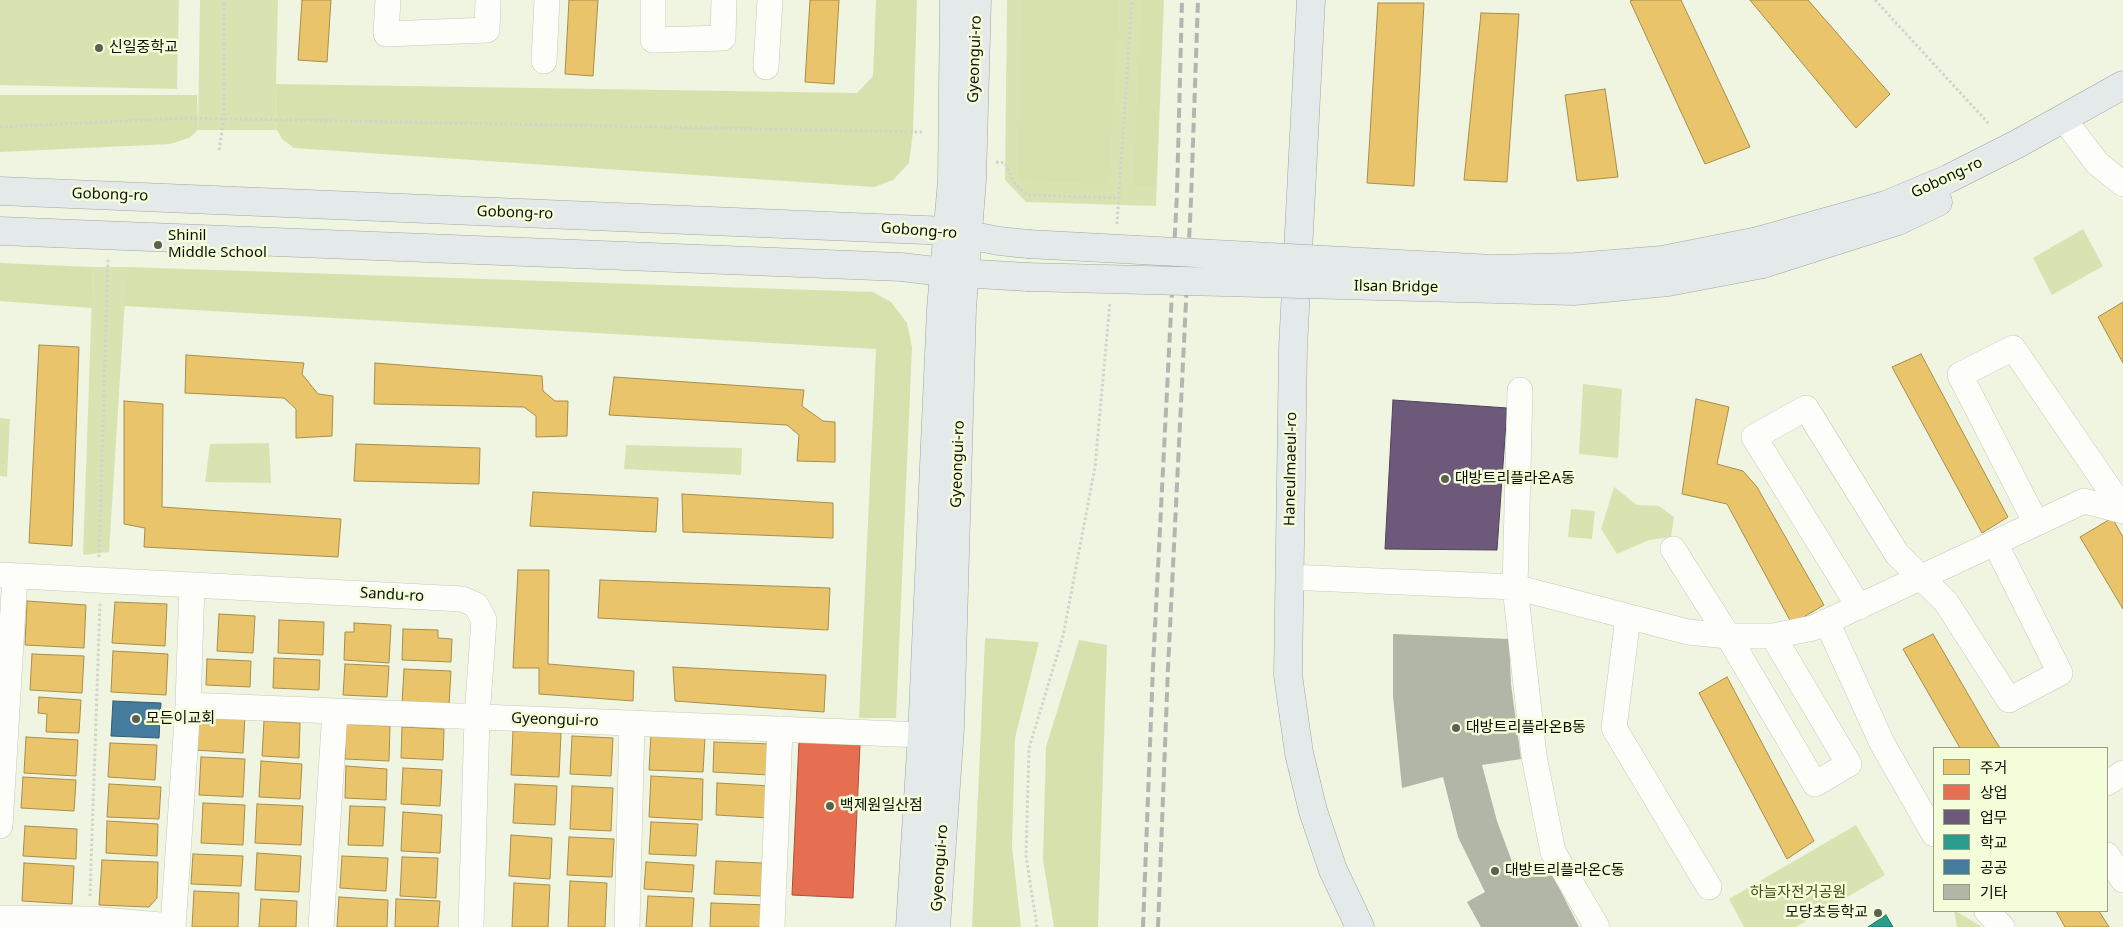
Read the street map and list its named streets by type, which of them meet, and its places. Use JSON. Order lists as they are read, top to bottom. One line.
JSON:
{"streets":{"main road":["Gyeongui-ro","Gobong-ro","Ilsan Bridge","Haneulmaeul-ro"],"street":["Sandu-ro"]},"crossings":[["Gyeongui-ro","Gobong-ro"],["Gyeongui-ro","Ilsan Bridge"],["Gyeongui-ro","Sandu-ro"],["Gobong-ro","Ilsan Bridge"]],"parks":["하늘자전거공원"],"places":["신일중학교","Shinil Middle School","대방트리플라온A동","모든이교회","대방트리플라온B동","백제원일산점","대방트리플라온C동","모당초등학교"],"legend":["주거","상업","업무","학교","공공","기타"]}
